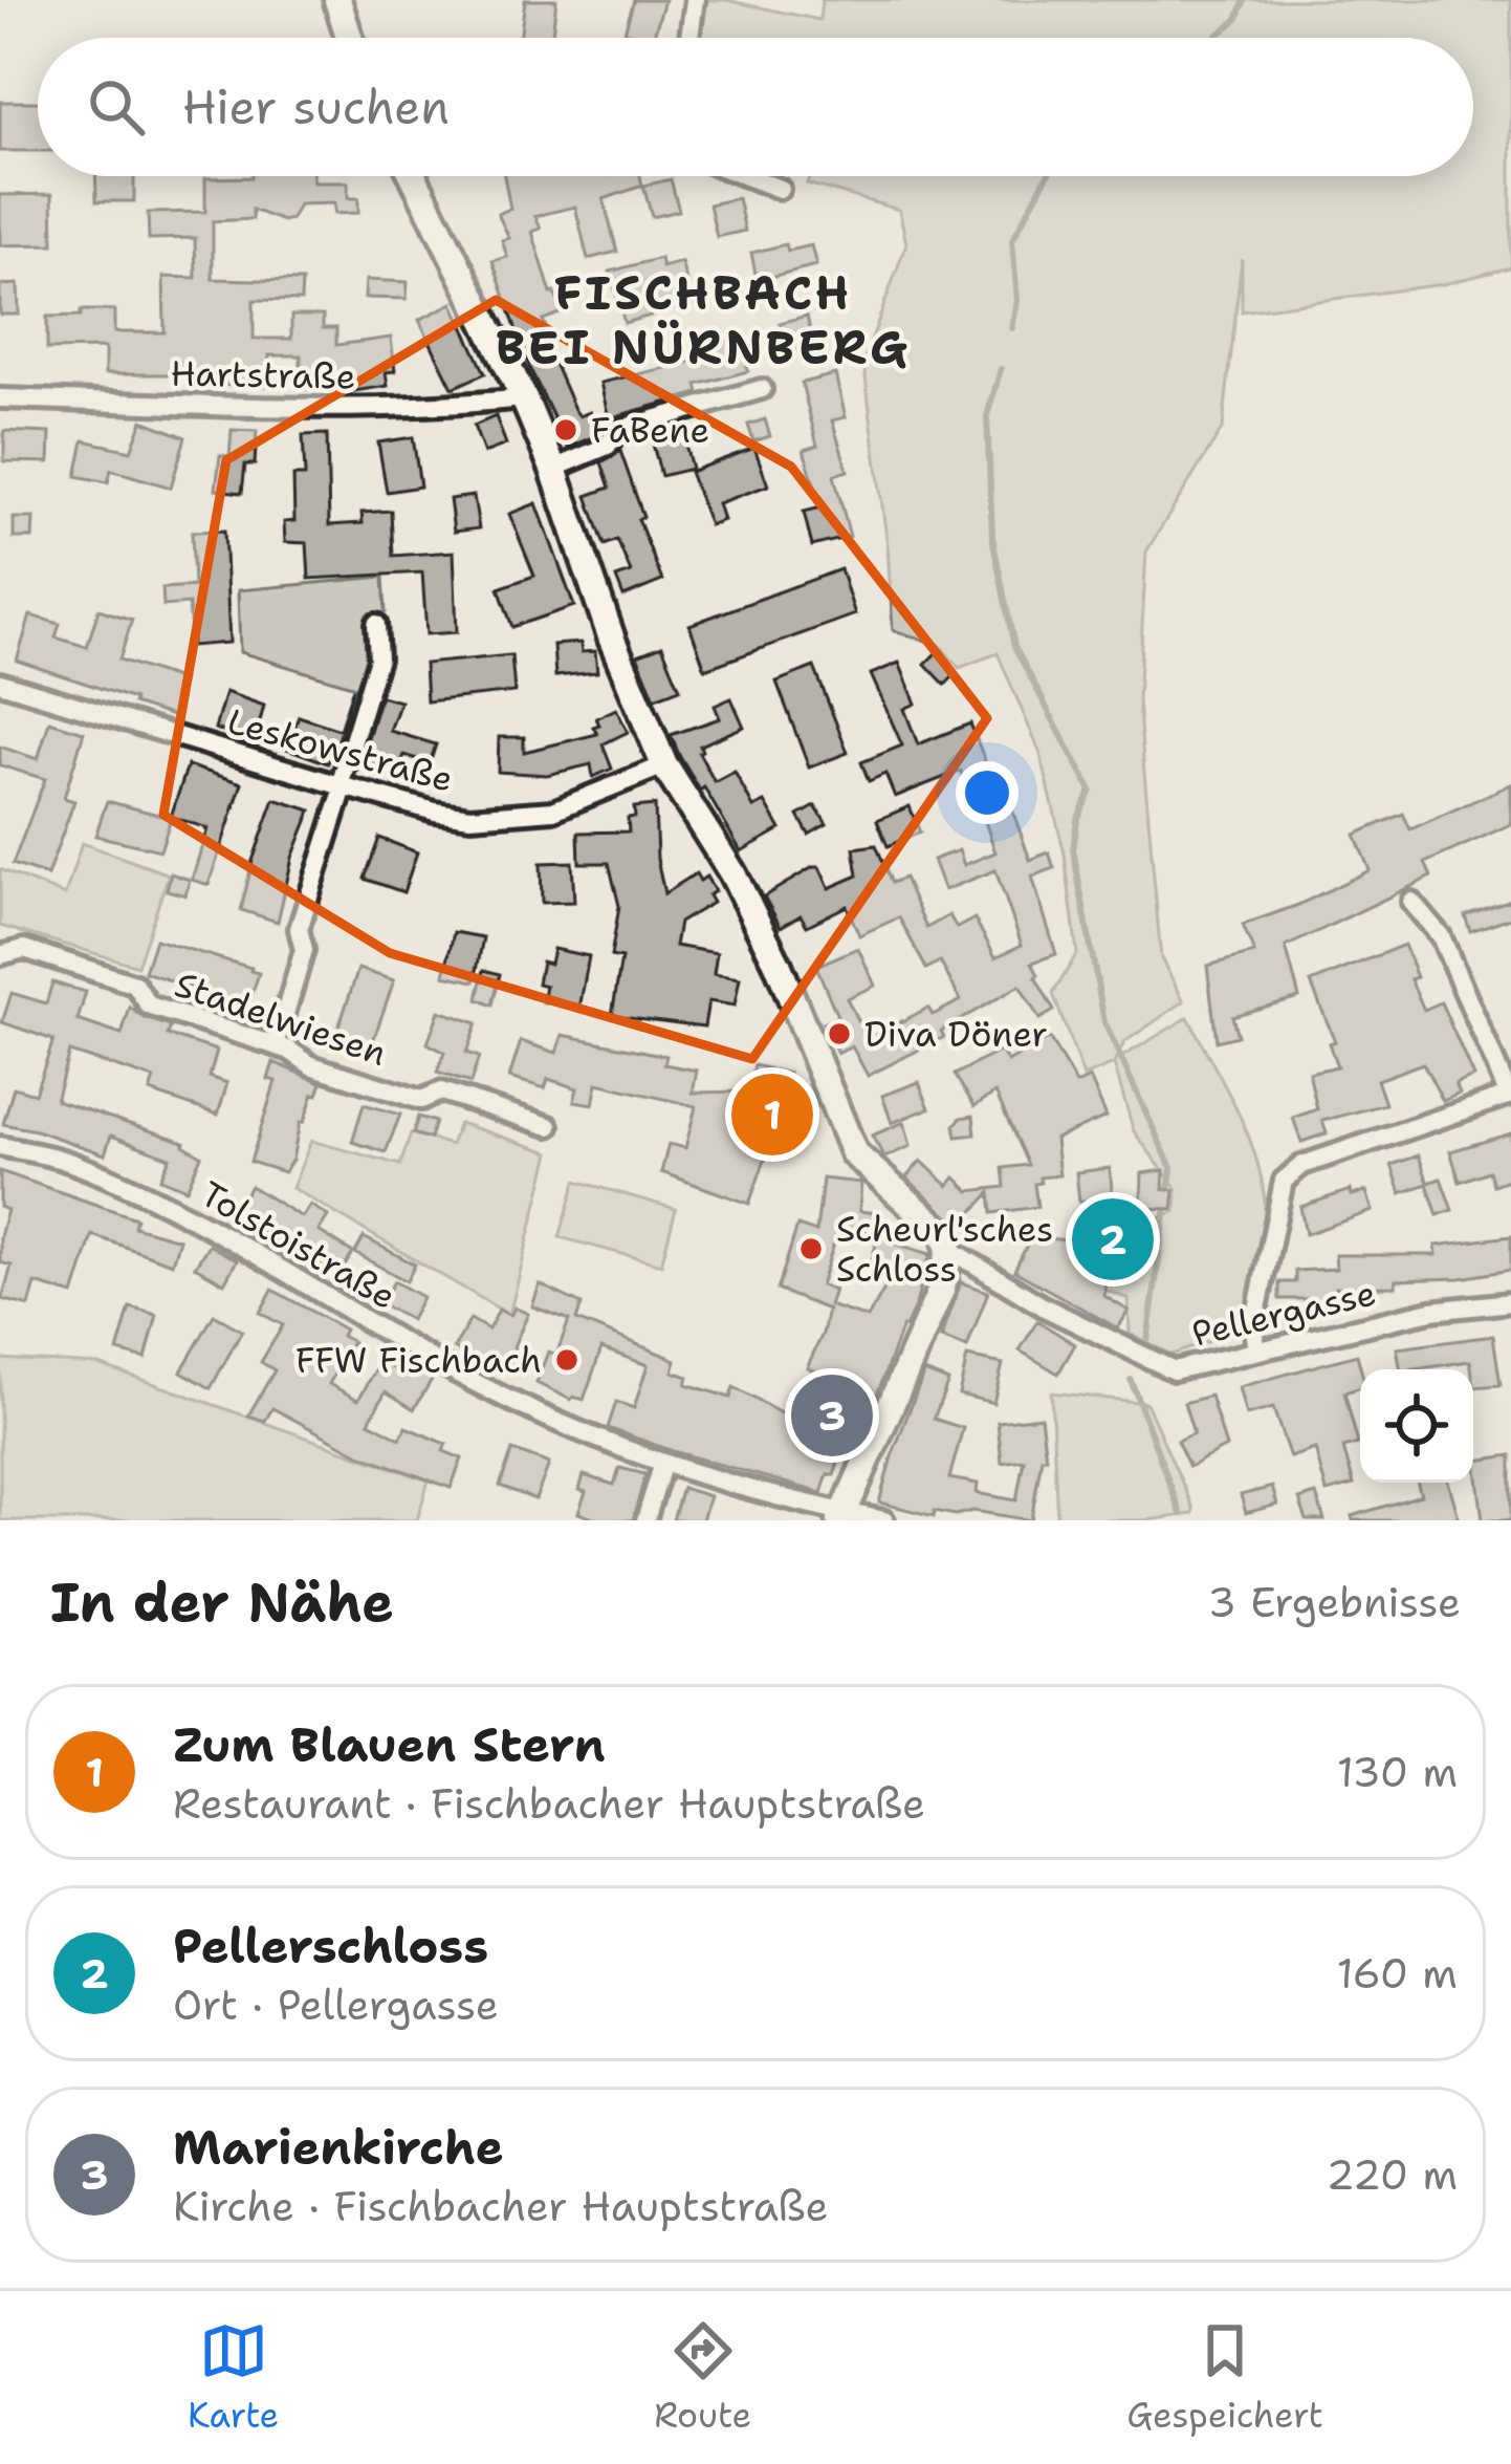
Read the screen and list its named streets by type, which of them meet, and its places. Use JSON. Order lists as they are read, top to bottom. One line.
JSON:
{"streets":{"street":["Hartstraße","Leskowstraße","Stadelwiesen","Tolstoistraße","Pellergasse"]},"districts":["FISCHBACH BEI NÜRNBERG"],"places":["FaBene","Diva Döner","Scheurl'sches Schloss","FFW Fischbach"],"page":{"search":"Hier suchen","pins":["1","2","3"],"heading":["In der Nähe","3 Ergebnisse"],"list":[{"mark":"1","name":"Zum Blauen Stern","note":"Restaurant · Fischbacher Hauptstraße","value":"130 m"},{"mark":"2","name":"Pellerschloss","note":"Ort · Pellergasse","value":"160 m"},{"mark":"3","name":"Marienkirche","note":"Kirche · Fischbacher Hauptstraße","value":"220 m"}],"nav":["Karte","Route","Gespeichert"]}}
